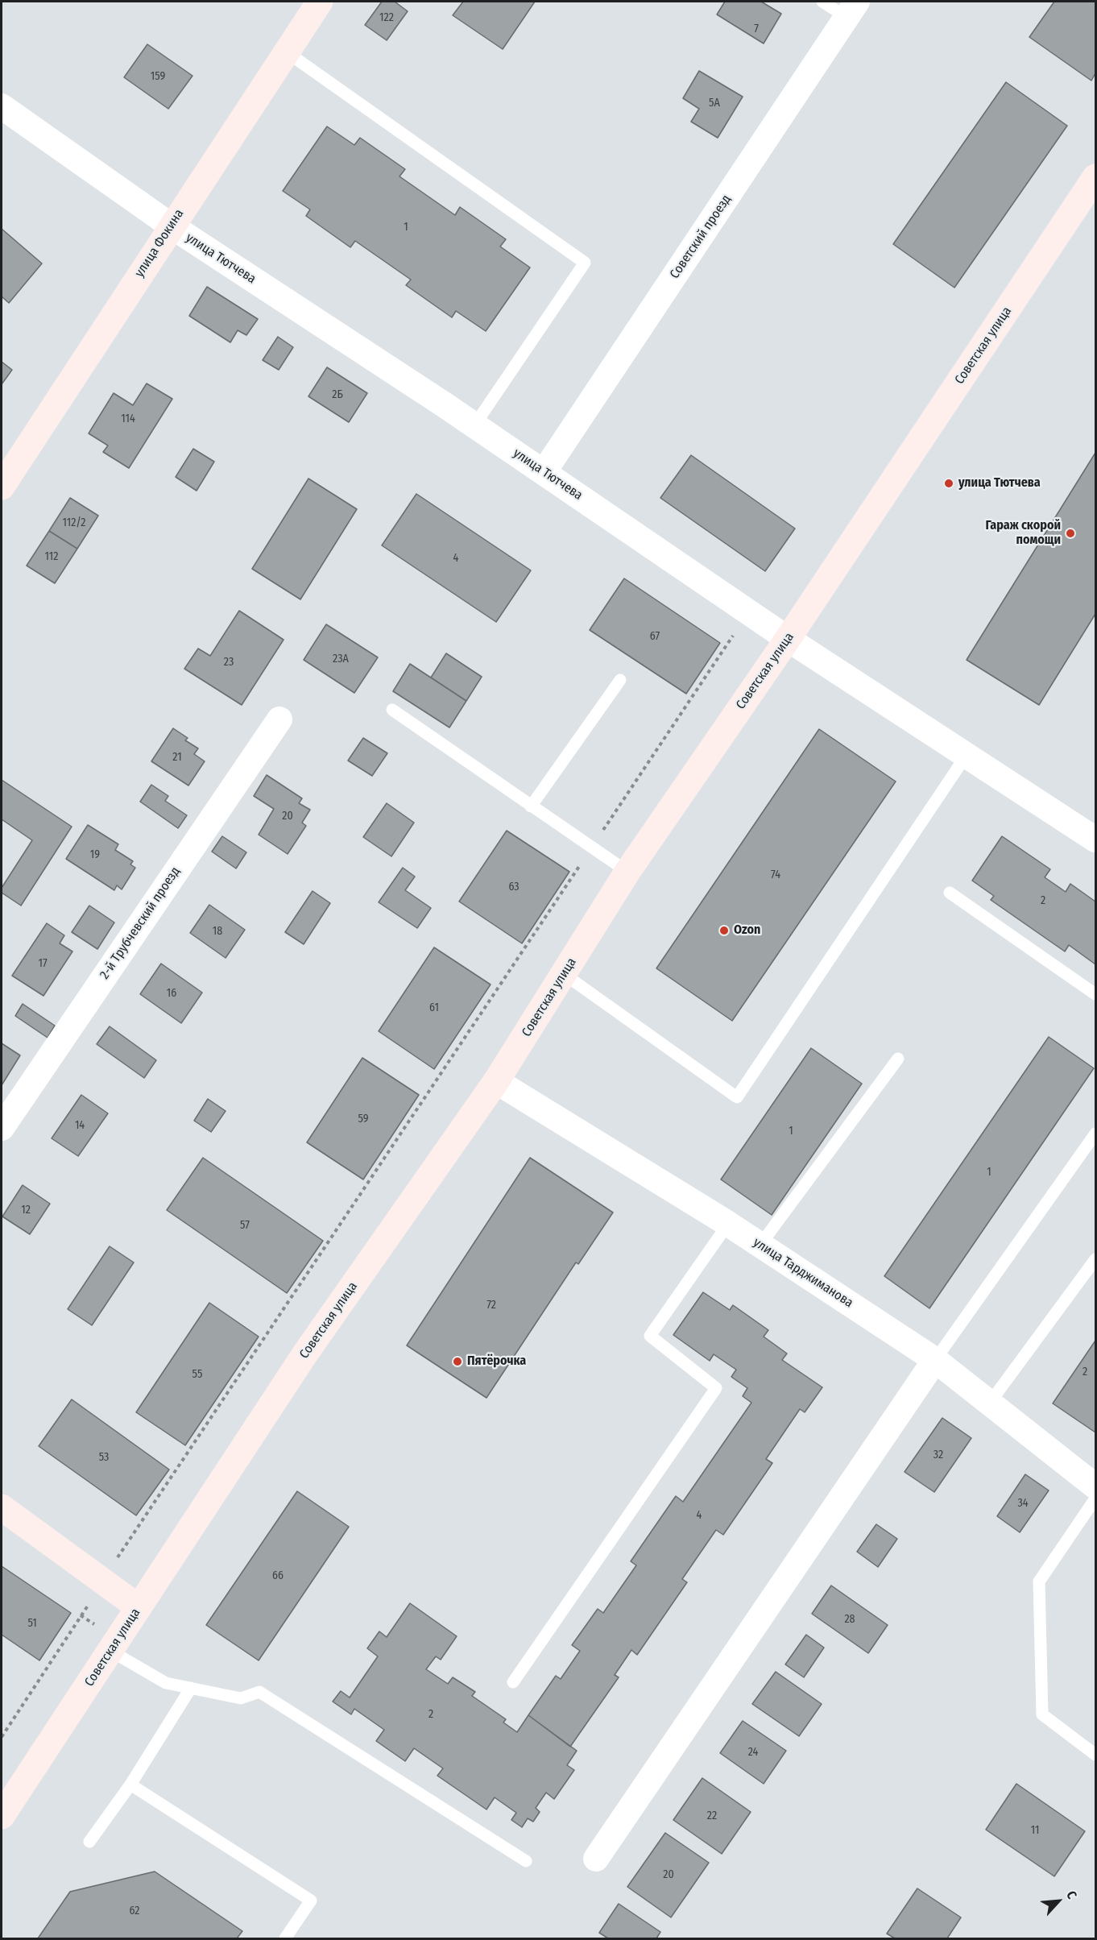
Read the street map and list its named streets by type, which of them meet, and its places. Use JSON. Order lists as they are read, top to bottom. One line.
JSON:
{"streets":{"main road":["улица Фокина","Советская улица"],"street":["Советский проезд","улица Тютчева","2-й Трубчевский проезд","улица Тарджиманова"]},"crossings":[["Советский проезд","улица Тютчева"],["улица Фокина","улица Тютчева"],["улица Тютчева","Советская улица"],["Советская улица","улица Тарджиманова"]],"places":["улица Тютчева","Гараж скорой помощи","Ozon","Пятёрочка"],"house_numbers":["122","7","159","5А","1","2Б","114","112/2","112","4","67","23А","23","21","20","19","74","63","2","18","17","16","61","59","14","1","1","12","57","72","2","55","32","53","34","4","66","28","51","2","24","22","11","20","62"],"north":"top right"}
